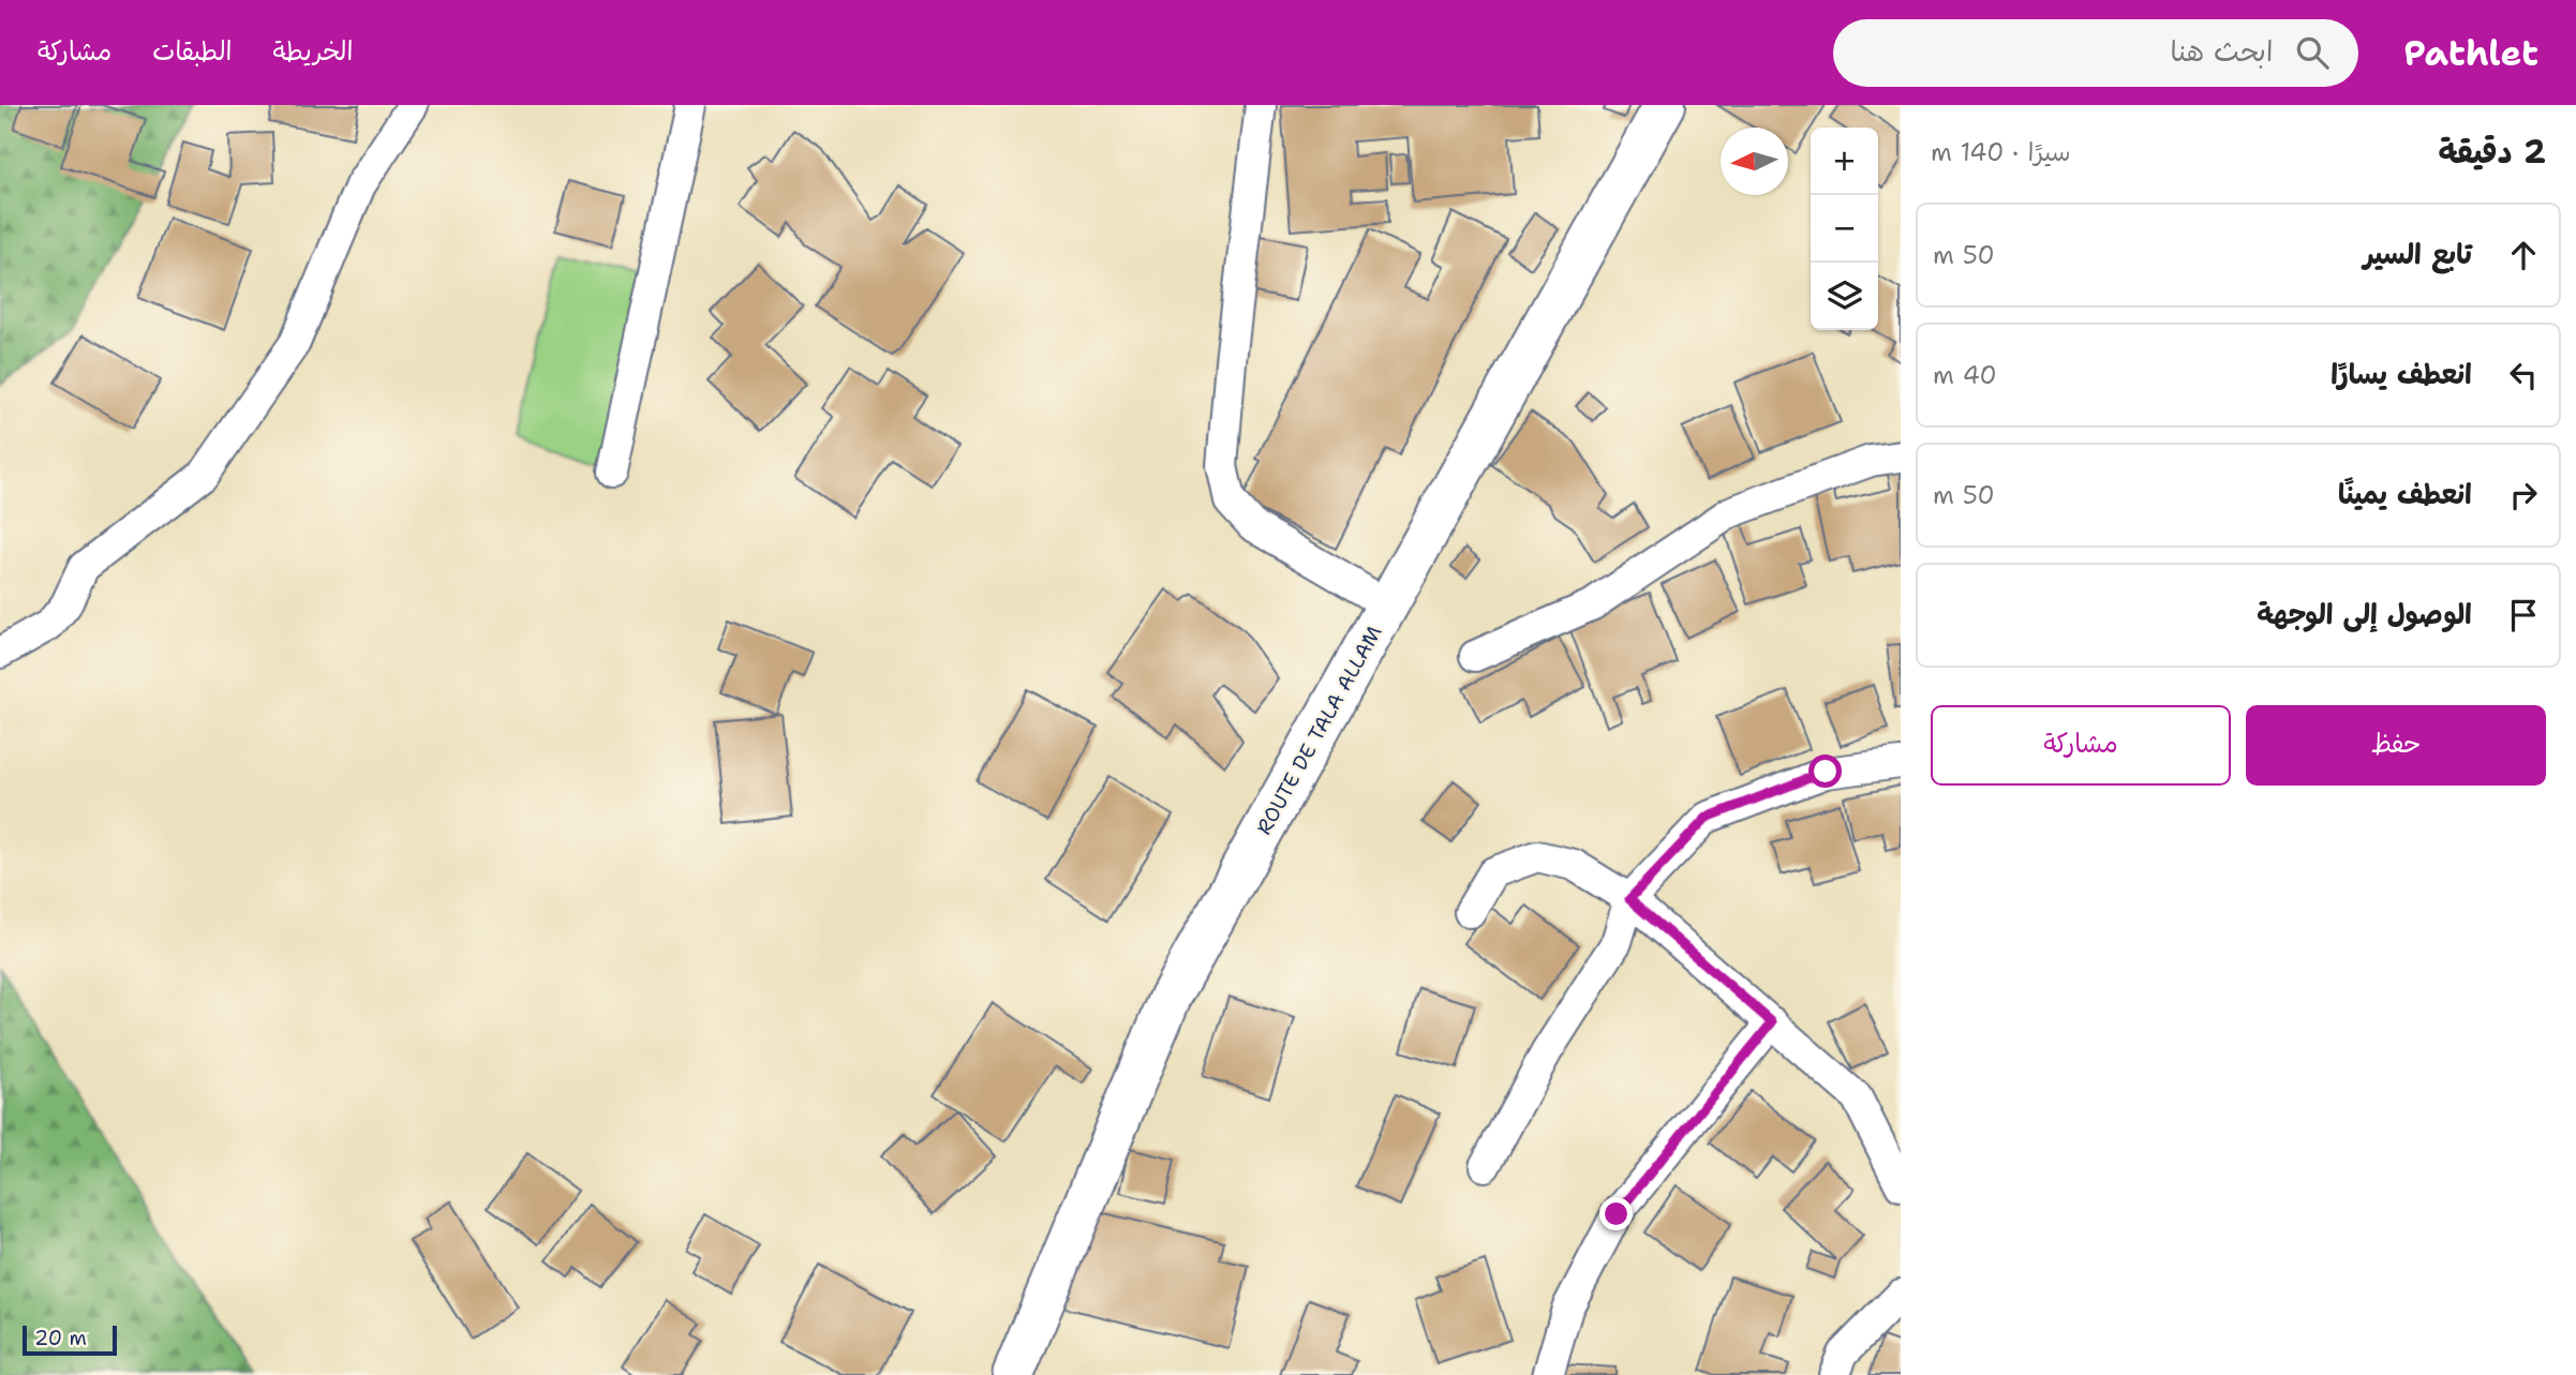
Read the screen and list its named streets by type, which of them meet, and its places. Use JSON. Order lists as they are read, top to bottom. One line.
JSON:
{"streets":{"main road":["ROUTE DE TALA ALLAM"]},"scale_bar":"20 m","north":"left","page":{"header":"Pathlet","search":"ابحث هنا","nav":["الخريطة","الطبقات","مشاركة"],"heading":["2 دقيقة","سيرًا · 140 m"],"map_buttons":["+","−"],"list":[["تابع السير","50 m"],["انعطف يسارًا","40 m"],["انعطف يمينًا","50 m"],"الوصول إلى الوجهة"],"buttons":["حفظ","مشاركة"],"scale":"20 m"}}
